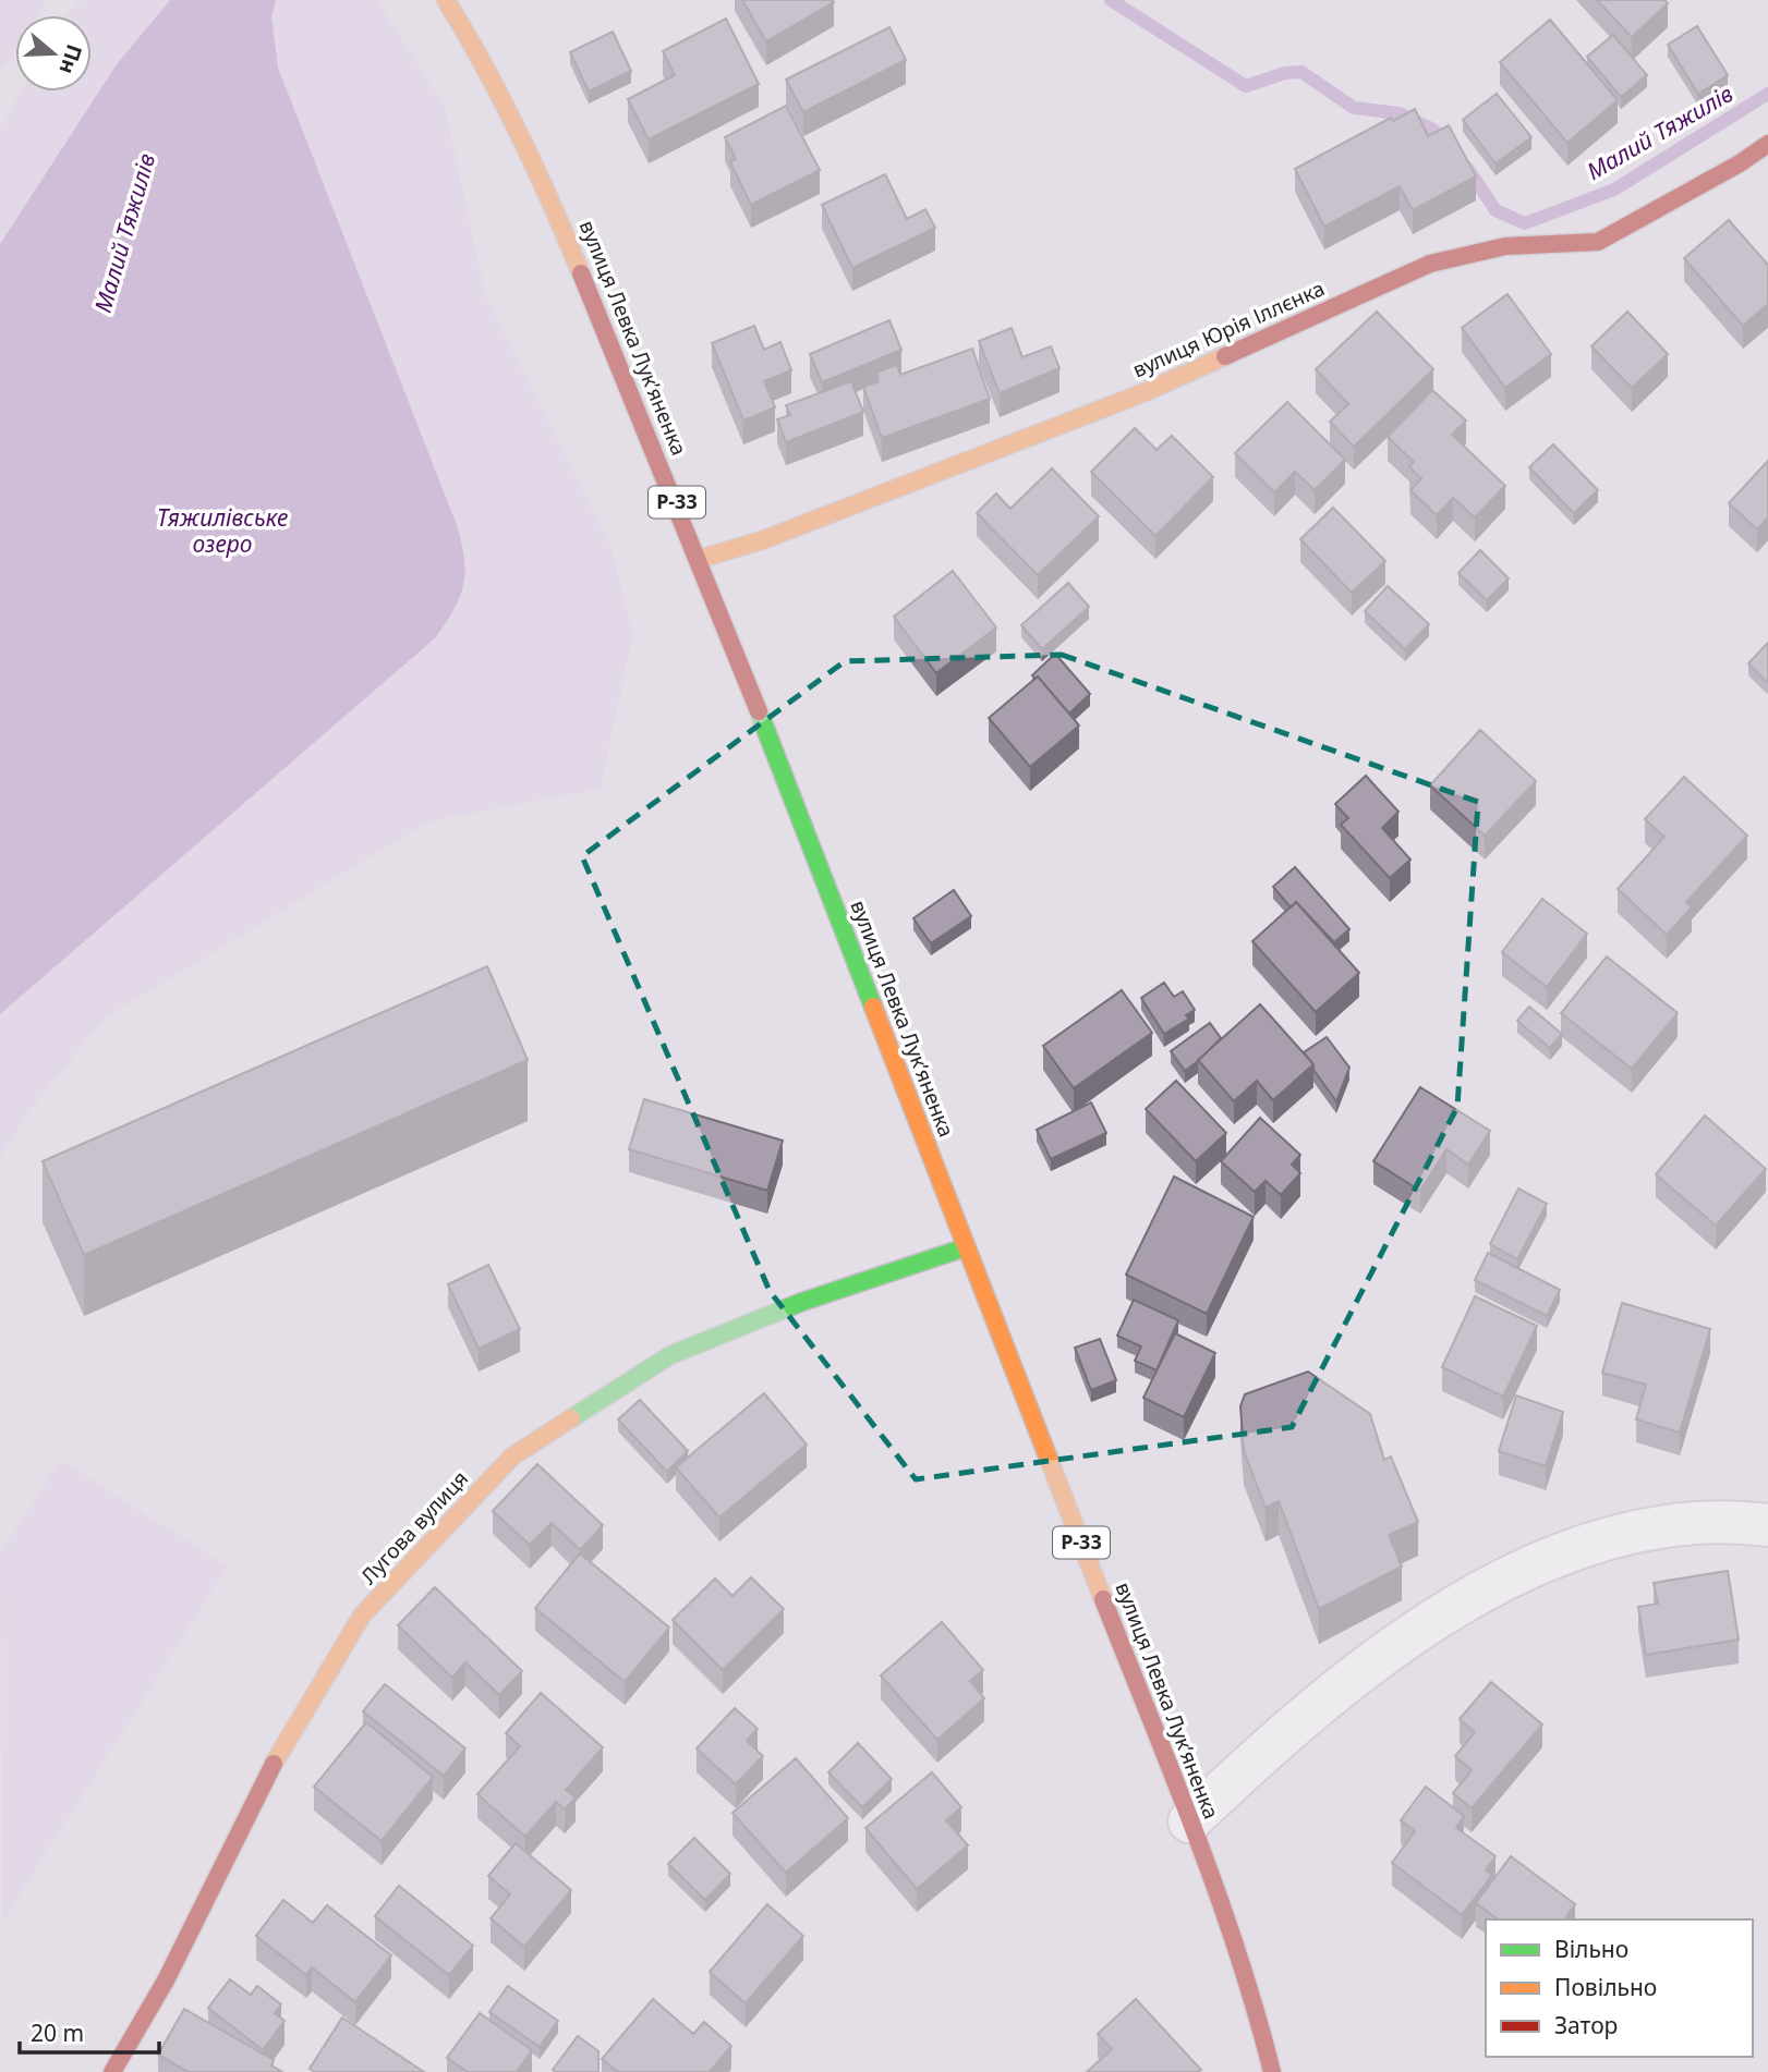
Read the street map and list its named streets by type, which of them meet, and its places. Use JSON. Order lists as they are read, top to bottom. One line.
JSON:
{"streets":{"street":["вулиця Юрія Іллєнка","вулиця Левка Лукʼяненка","Р-33","Лугова вулиця"]},"crossings":[["вулиця Юрія Іллєнка","вулиця Левка Лукʼяненка"],["вулиця Левка Лукʼяненка","Лугова вулиця"]],"water":["Малий Тяжилів","Тяжилівське озеро"],"legend":["Вільно","Повільно","Затор"],"scale_bar":"20 m","north":"right"}
